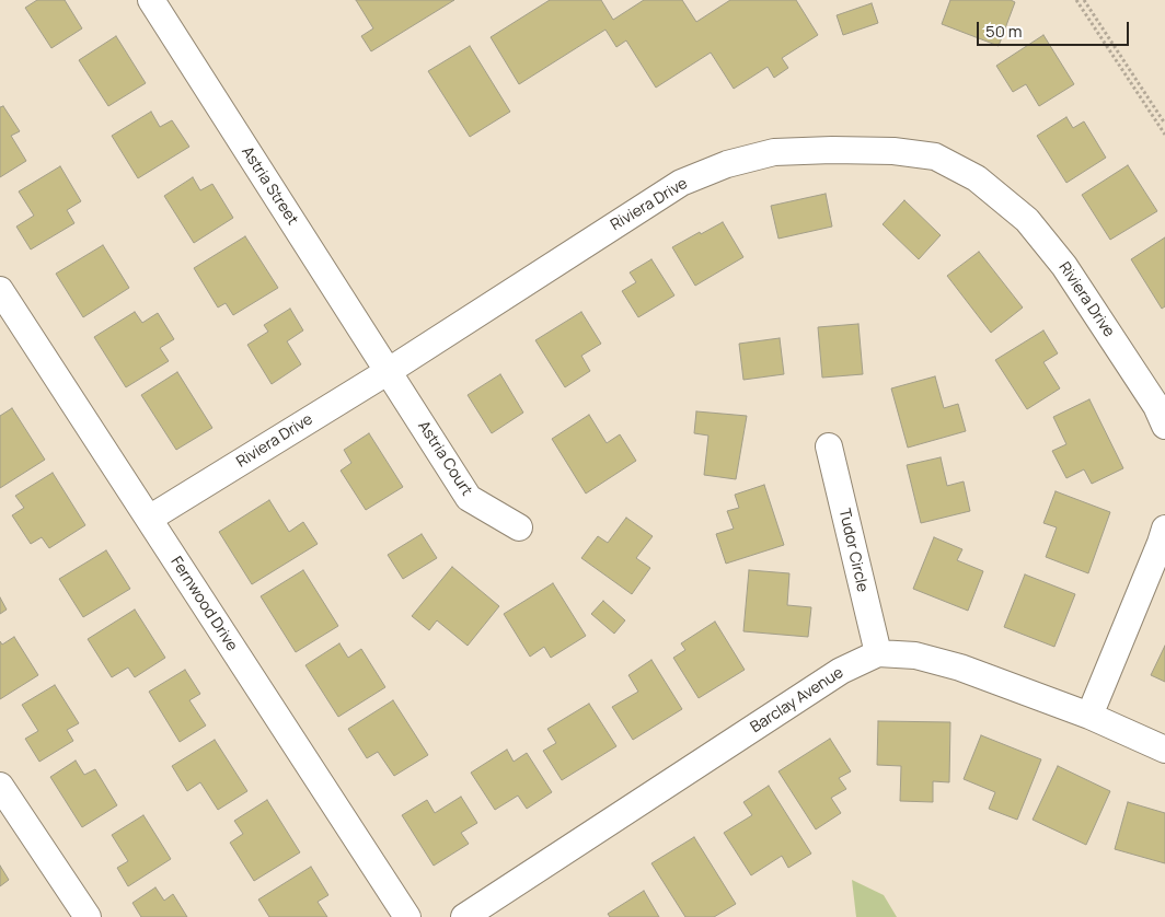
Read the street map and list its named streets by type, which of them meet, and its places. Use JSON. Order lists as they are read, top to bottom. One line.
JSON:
{"streets":{"street":["Astria Street","Riviera Drive","Astria Court","Tudor Circle","Fernwood Drive","Barclay Avenue"]},"crossings":[["Astria Street","Riviera Drive"],["Astria Street","Astria Court"],["Riviera Drive","Astria Court"],["Riviera Drive","Fernwood Drive"],["Tudor Circle","Barclay Avenue"]],"scale_bar":"50 m"}
